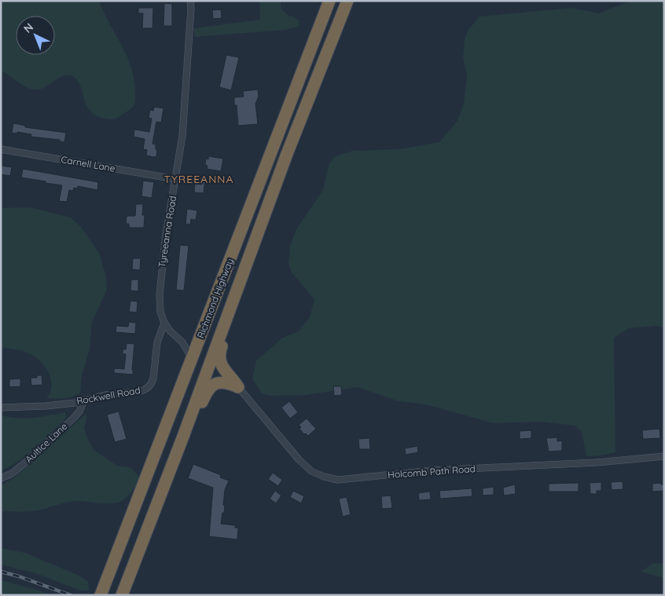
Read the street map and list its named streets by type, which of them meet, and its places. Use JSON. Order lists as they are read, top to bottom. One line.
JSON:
{"streets":{"highway":["Richmond Highway"],"street":["Carnell Lane","Tyreeanna Road","Rockwell Road","Aultice Lane","Holcomb Path Road"]},"crossings":[["Carnell Lane","Tyreeanna Road"],["Tyreeanna Road","Richmond Highway"],["Tyreeanna Road","Rockwell Road"],["Rockwell Road","Aultice Lane"]],"districts":["TYREEANNA"],"north":"top left"}
